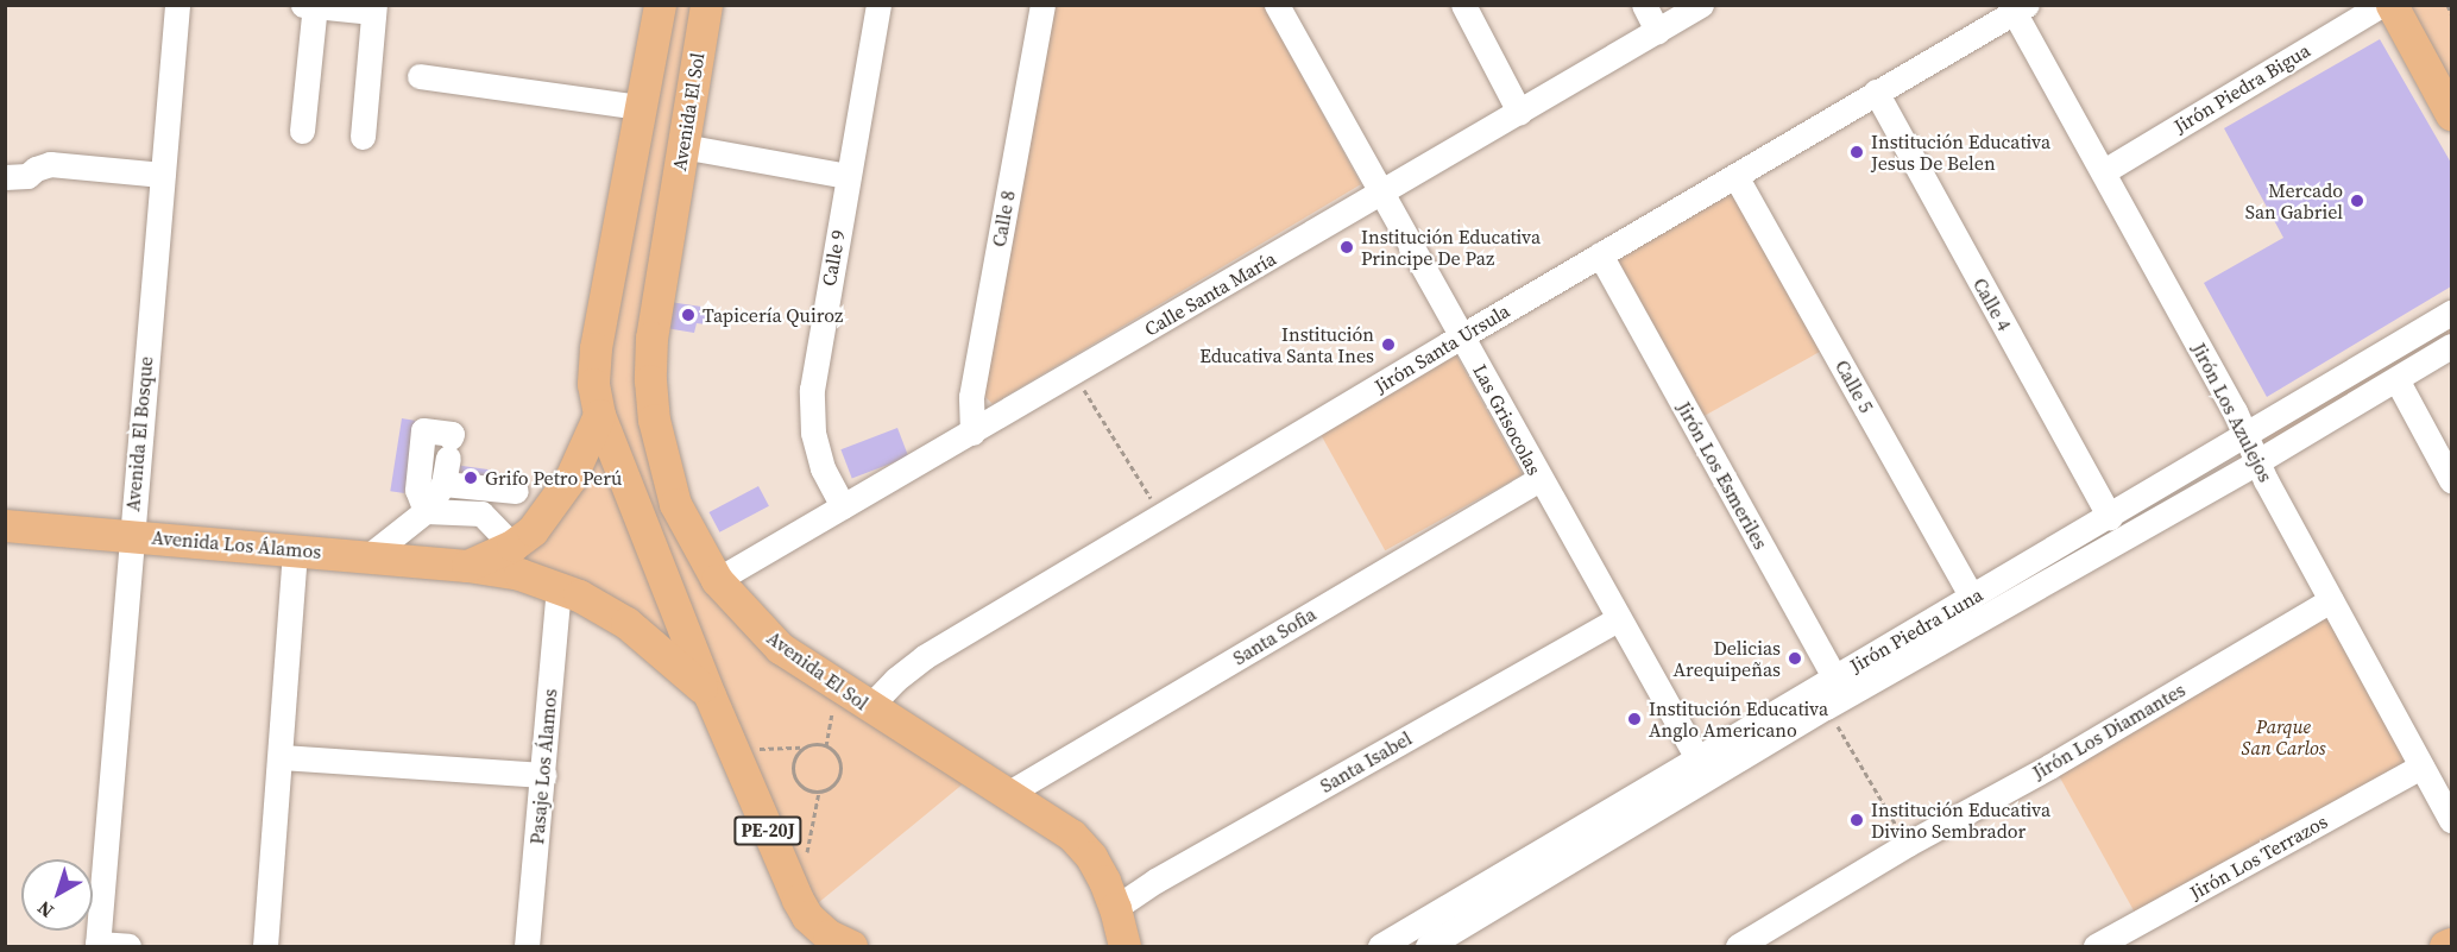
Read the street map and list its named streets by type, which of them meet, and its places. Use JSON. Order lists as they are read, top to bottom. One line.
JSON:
{"streets":{"main road":["Avenida El Sol","Avenida Los Álamos","PE-20J"],"street":["Jirón Piedra Bigua","Calle 8","Calle 9","Calle Santa María","Calle 4","Jirón Santa Ursula","Calle 5","Jirón Los Azulejos","Las Grisocolas","Avenida El Bosque","Jirón Los Esmeriles","Jirón Piedra Luna","Santa Sofia","Jirón Los Diamantes","Santa Isabel","Pasaje Los Álamos","Jirón Los Terrazos"]},"crossings":[["Jirón Piedra Bigua","Jirón Los Azulejos"],["Avenida El Sol","Calle Santa María"],["Avenida El Sol","Jirón Santa Ursula"],["Avenida El Sol","Santa Sofia"],["Avenida El Sol","Santa Isabel"],["Calle 8","Calle Santa María"],["Calle 9","Calle Santa María"],["Calle Santa María","Las Grisocolas"],["Calle 4","Jirón Santa Ursula"],["Calle 4","Jirón Piedra Luna"],["Jirón Santa Ursula","Calle 5"],["Jirón Santa Ursula","Jirón Los Azulejos"],["Jirón Santa Ursula","Las Grisocolas"],["Jirón Santa Ursula","Jirón Los Esmeriles"],["Calle 5","Jirón Piedra Luna"],["Jirón Los Azulejos","Jirón Piedra Luna"],["Jirón Los Azulejos","Jirón Los Diamantes"],["Jirón Los Azulejos","Jirón Los Terrazos"],["Las Grisocolas","Jirón Piedra Luna"],["Las Grisocolas","Santa Sofia"],["Las Grisocolas","Santa Isabel"],["Avenida El Bosque","Avenida Los Álamos"],["Jirón Los Esmeriles","Jirón Piedra Luna"],["Avenida Los Álamos","Pasaje Los Álamos"],["Avenida Los Álamos","PE-20J"]],"parks":["Parque San Carlos"],"places":["Institución Educativa Jesus De Belen","Mercado San Gabriel","Institución Educativa Principe De Paz","Tapicería Quiroz","Institución Educativa Santa Ines","Grifo Petro Perú","Delicias Arequipeñas","Institución Educativa Anglo Americano","Institución Educativa Divino Sembrador"],"north":"bottom left"}
